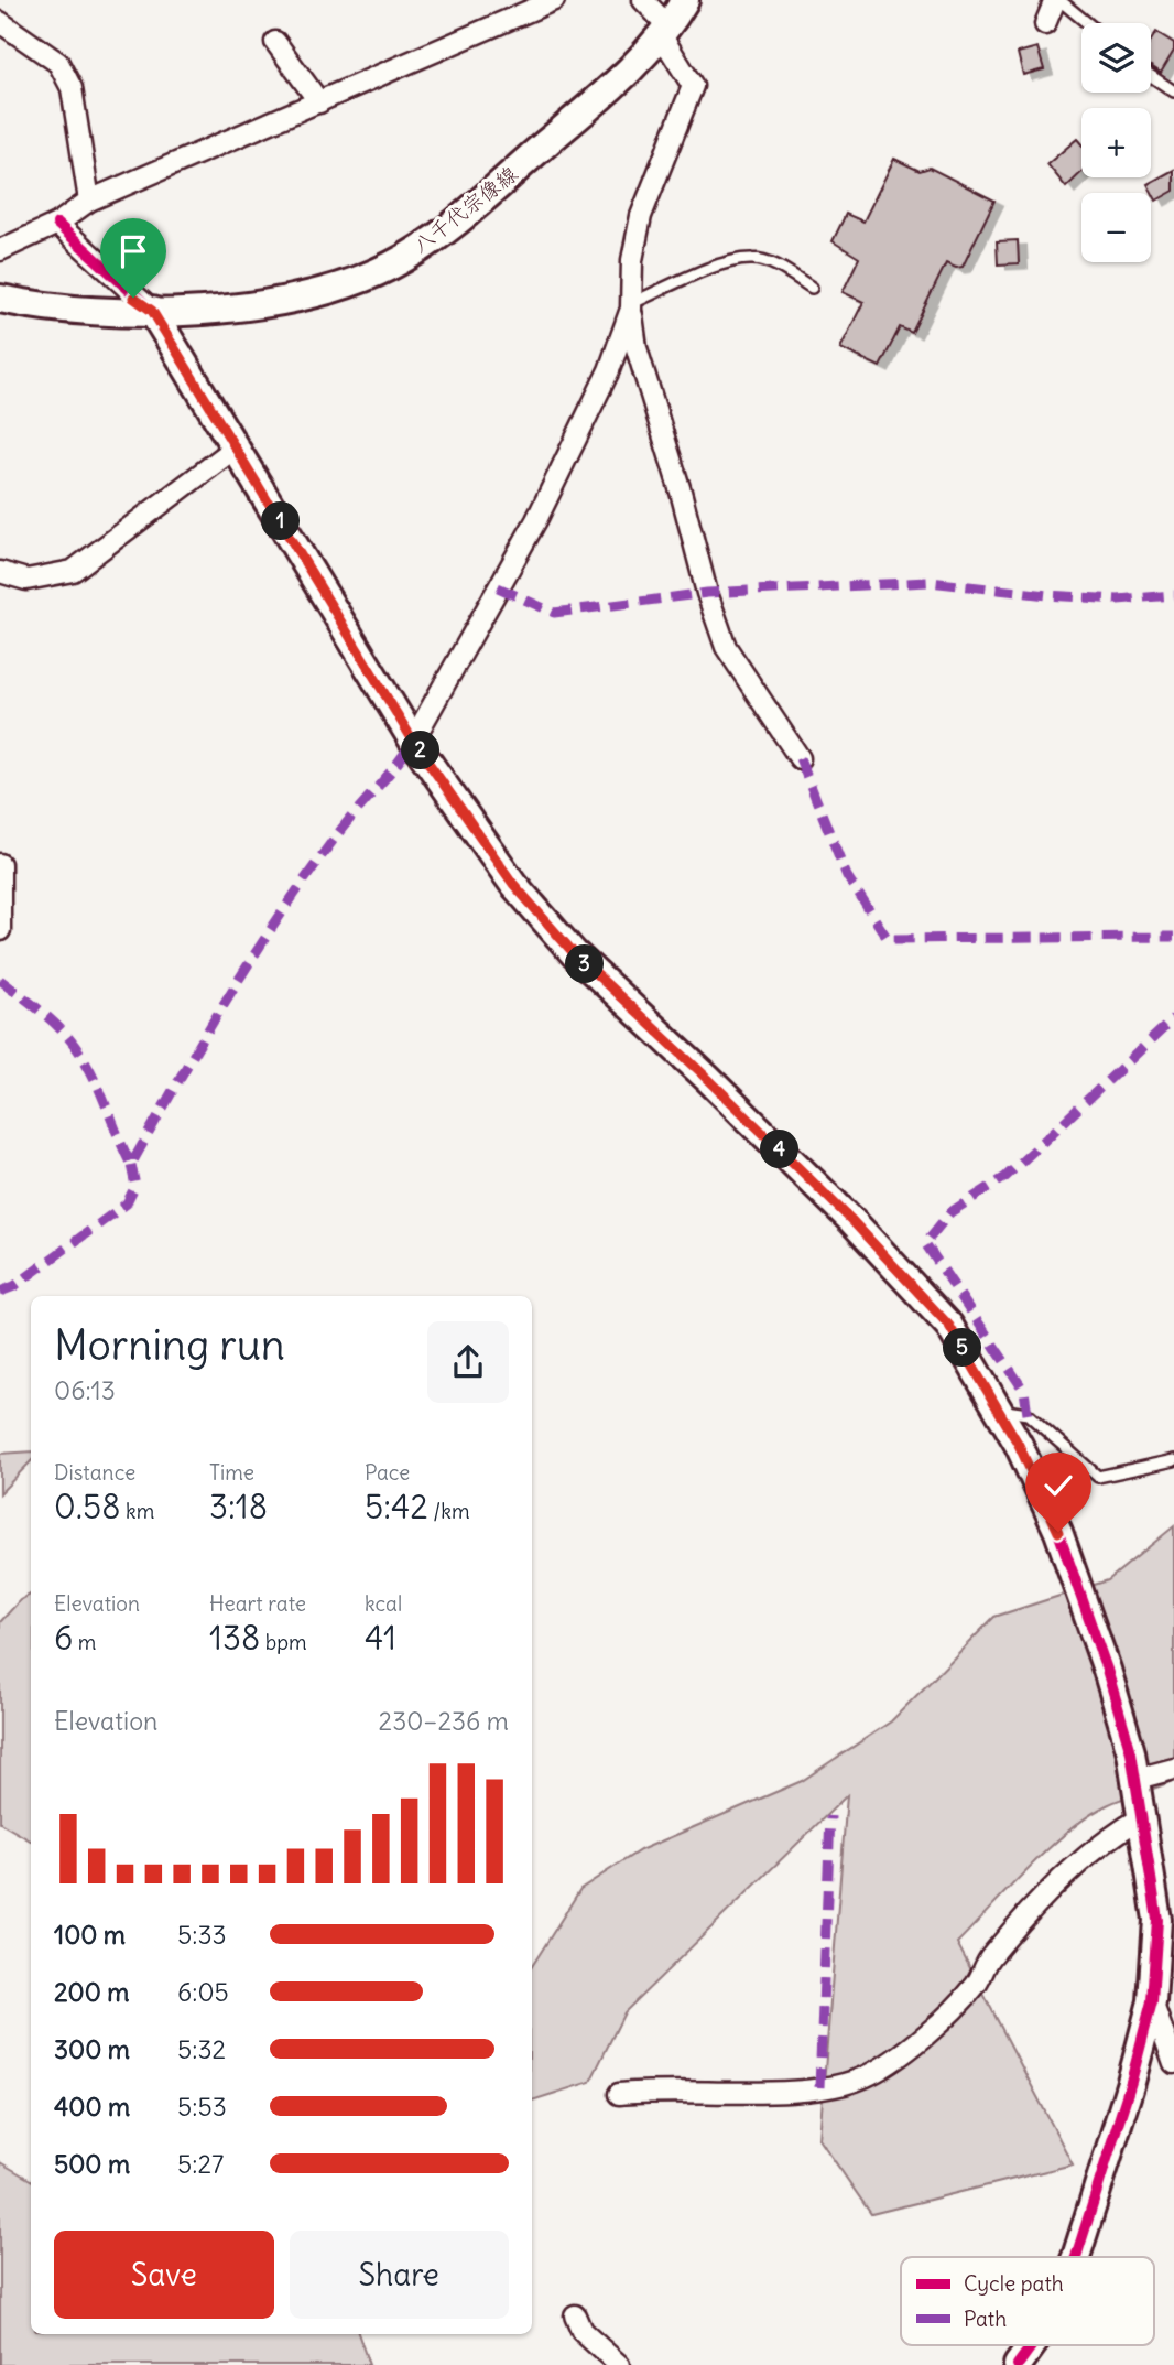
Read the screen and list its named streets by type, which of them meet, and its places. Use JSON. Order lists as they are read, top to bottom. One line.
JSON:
{"streets":{"street":["八千代宗像線"]},"legend":["Cycle path","Path"],"page":{"map_buttons":["+","−"],"pins":["1","2","3","4","5"],"heading":["Morning run","06:13"],"stats":[["Distance","0.58 km"],["Time","3:18"],["Pace","5:42 /km"],["Elevation","6 m"],["Heart rate","138 bpm"],["kcal","41"]],"chart":["Elevation","230–236 m"],"list":[{"name":"100 m","note":"5:33"},{"name":"200 m","note":"6:05"},{"name":"300 m","note":"5:32"},{"name":"400 m","note":"5:53"},{"name":"500 m","note":"5:27"}],"buttons":["Save","Share"]}}
